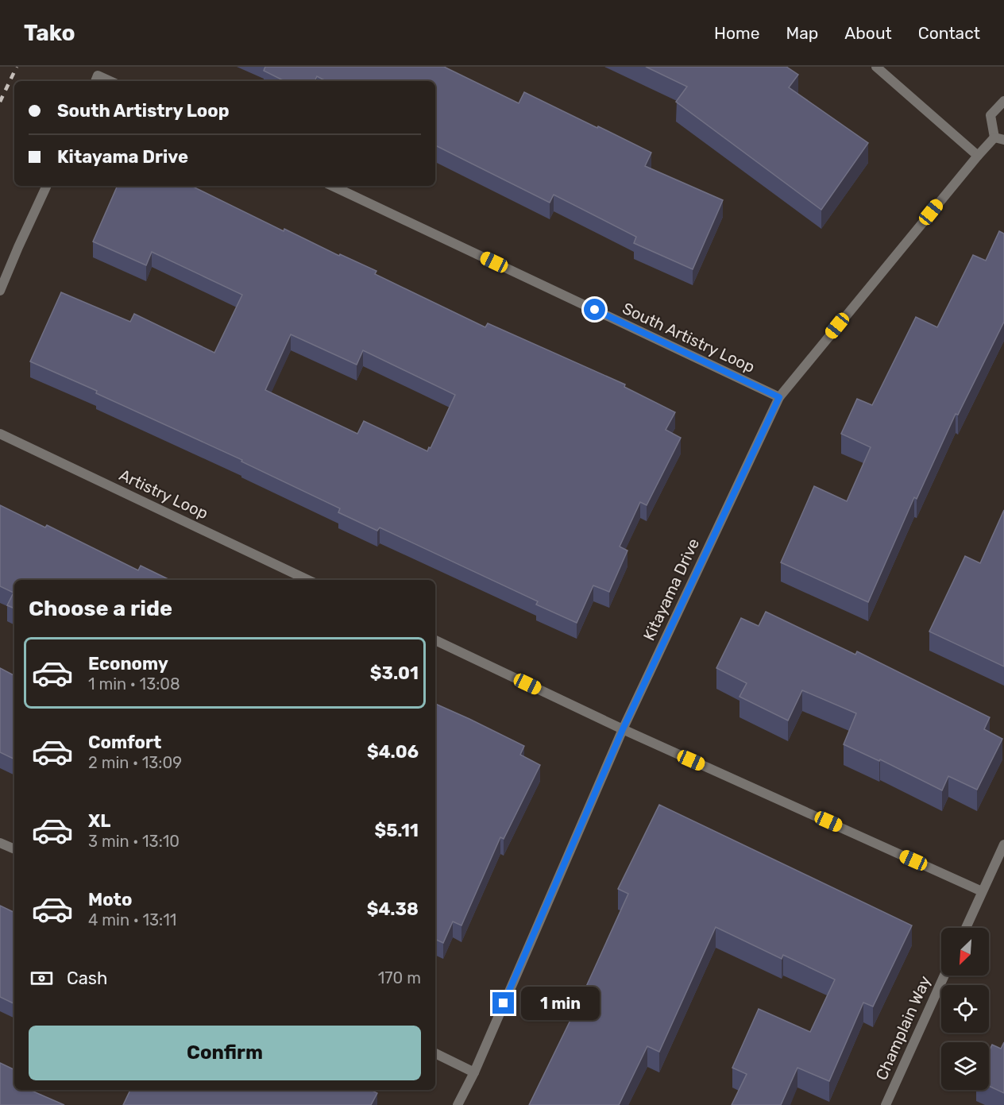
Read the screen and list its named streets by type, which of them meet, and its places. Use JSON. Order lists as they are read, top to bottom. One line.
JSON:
{"streets":{"street":["South Artistry Loop","Artistry Loop","Kitayama Drive","Champlain Way"]},"crossings":[["South Artistry Loop","Kitayama Drive"]],"north":"bottom left","page":{"header":"Tako","nav":["Home","Map","About","Contact"],"banner":["South Artistry Loop","Kitayama Drive"],"heading":"Choose a ride","list":[{"name":"Economy","note":"1 min · 13:08","value":"$3.01"},{"name":"Comfort","note":"2 min · 13:09","value":"$4.06"},{"name":"XL","note":"3 min · 13:10","value":"$5.11"},{"name":"Moto","note":"4 min · 13:11","value":"$4.38"}],"pay":["Cash","170 m"],"bubble":"1 min","buttons":"Confirm"}}
